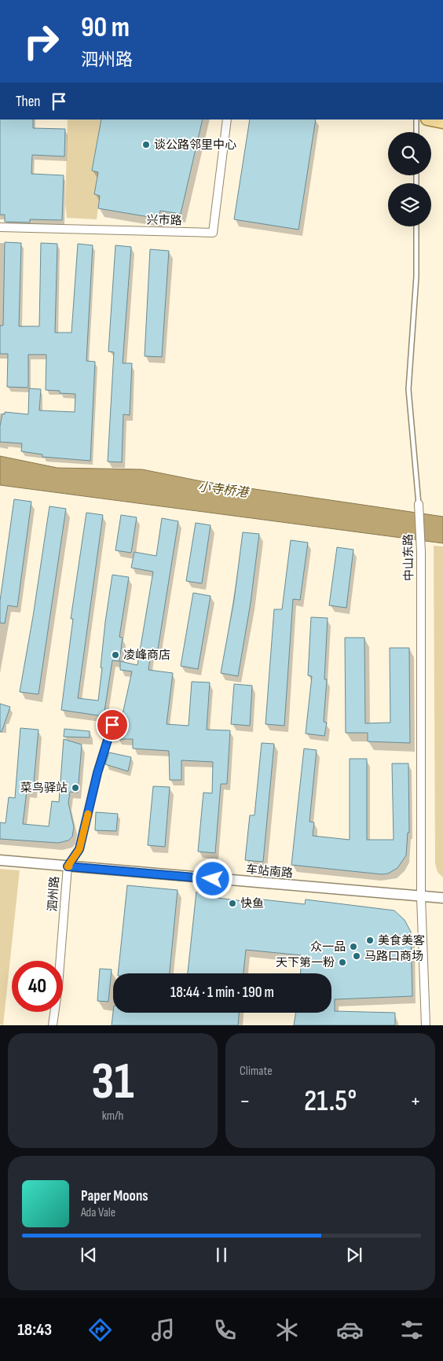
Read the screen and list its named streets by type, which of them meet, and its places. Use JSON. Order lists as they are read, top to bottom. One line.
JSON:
{"streets":{"street":["兴市路","中山东路","车站南路","泗州路"]},"crossings":[["中山东路","车站南路"],["车站南路","泗州路"]],"water":["小寺桥港"],"places":["谈公路邻里中心","凌峰商店","菜鸟驿站","快鱼","美食美客","众一品","马路口商场","天下第一粉"],"page":{"turn":["90 m","泗州路"],"then":"Then","limit":"40","trip":"18:44 · 1 min · 190 m","tile":[["31","km/h"],"Climate"],"heat":["−","21.5°","+"],"song":["Paper Moons","Ada Vale"],"tabs":"18:43"}}
